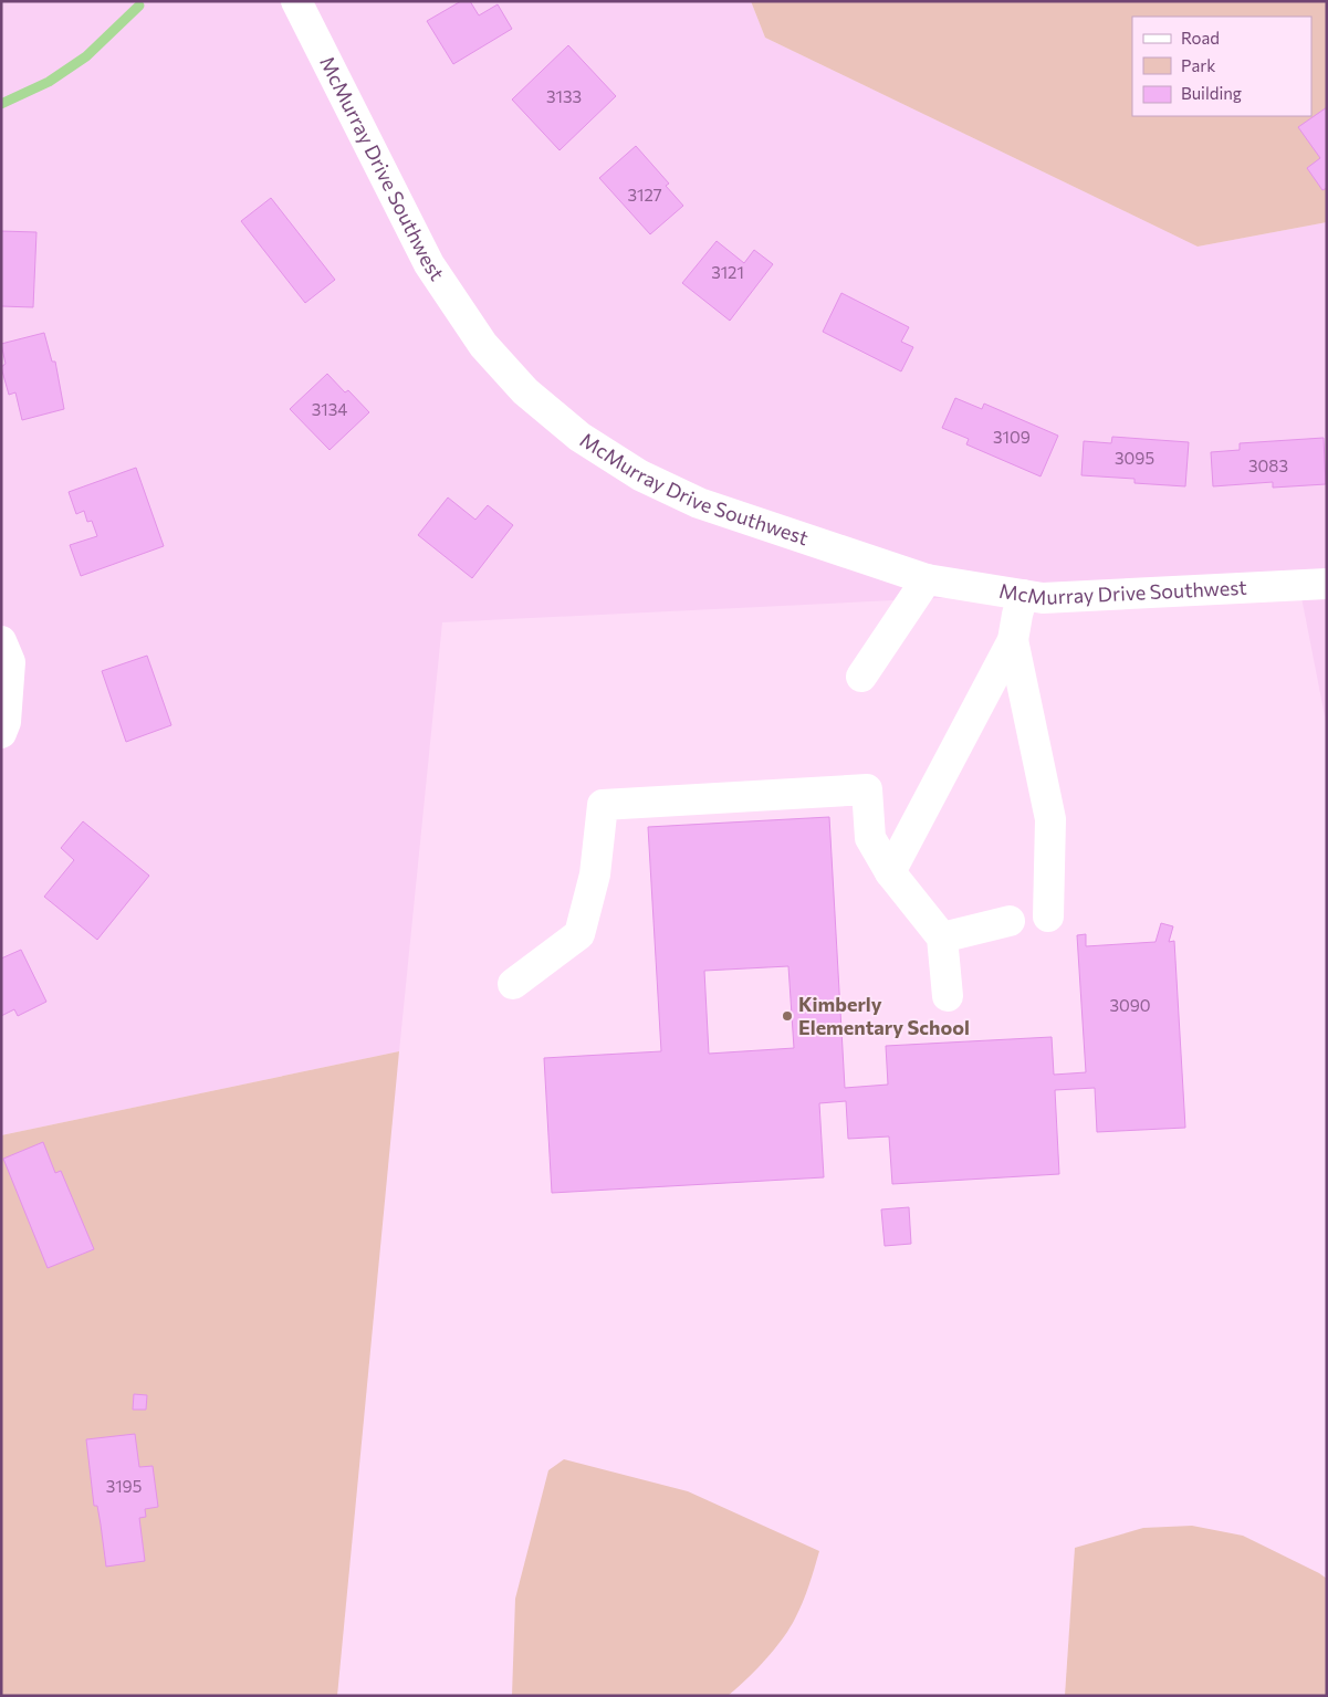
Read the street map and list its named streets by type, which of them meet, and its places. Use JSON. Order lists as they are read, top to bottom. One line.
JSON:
{"streets":{"street":["McMurray Drive Southwest"]},"places":["Kimberly Elementary School"],"house_numbers":["3133","3127","3121","3134","3109","3095","3083","3090","3195"],"legend":["Road","Park","Building"]}
